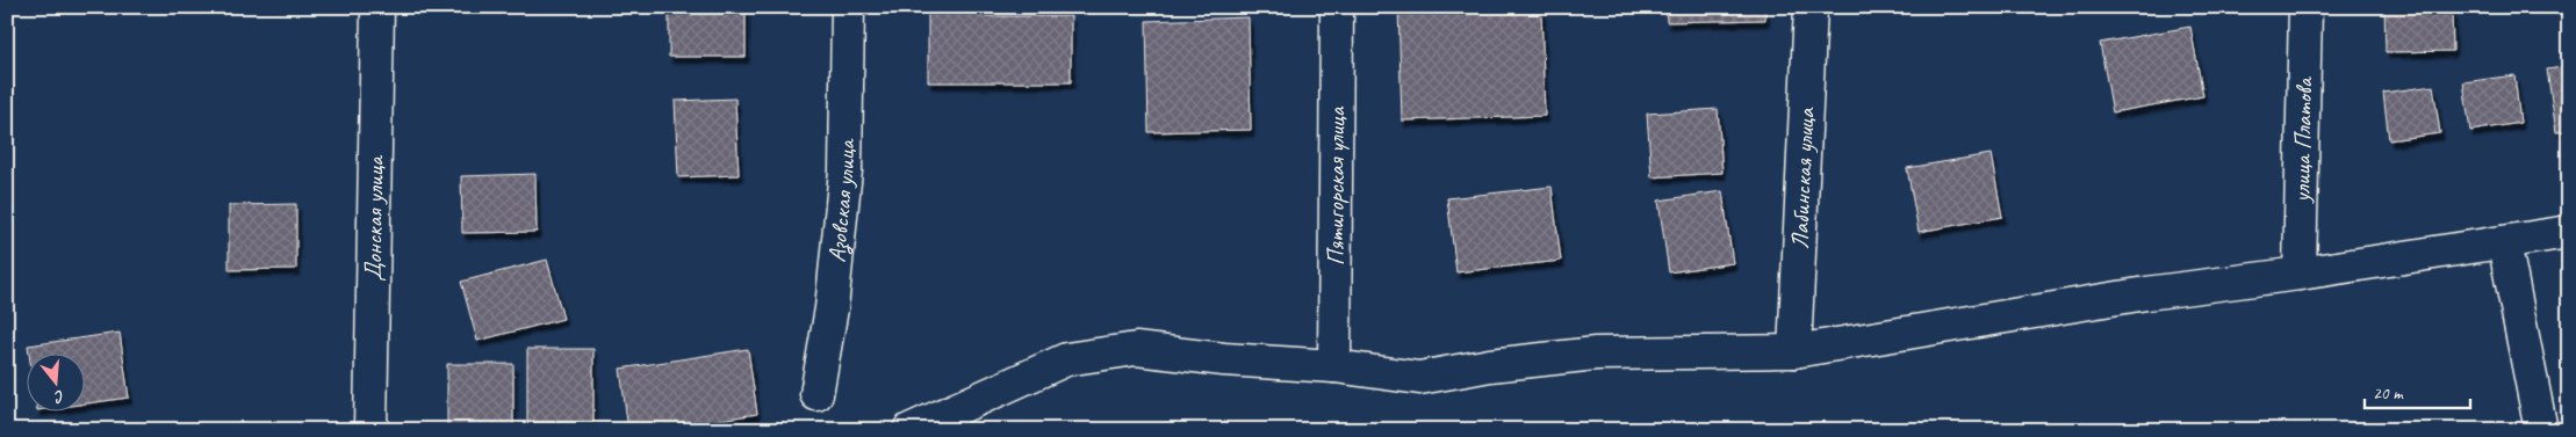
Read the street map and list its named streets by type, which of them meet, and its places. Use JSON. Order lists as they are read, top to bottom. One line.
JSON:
{"streets":{"street":["улица Платова","Лабинская улица","Пятигорская улица","Азовская улица","Донская улица"]},"scale_bar":"20 m","north":"bottom"}
